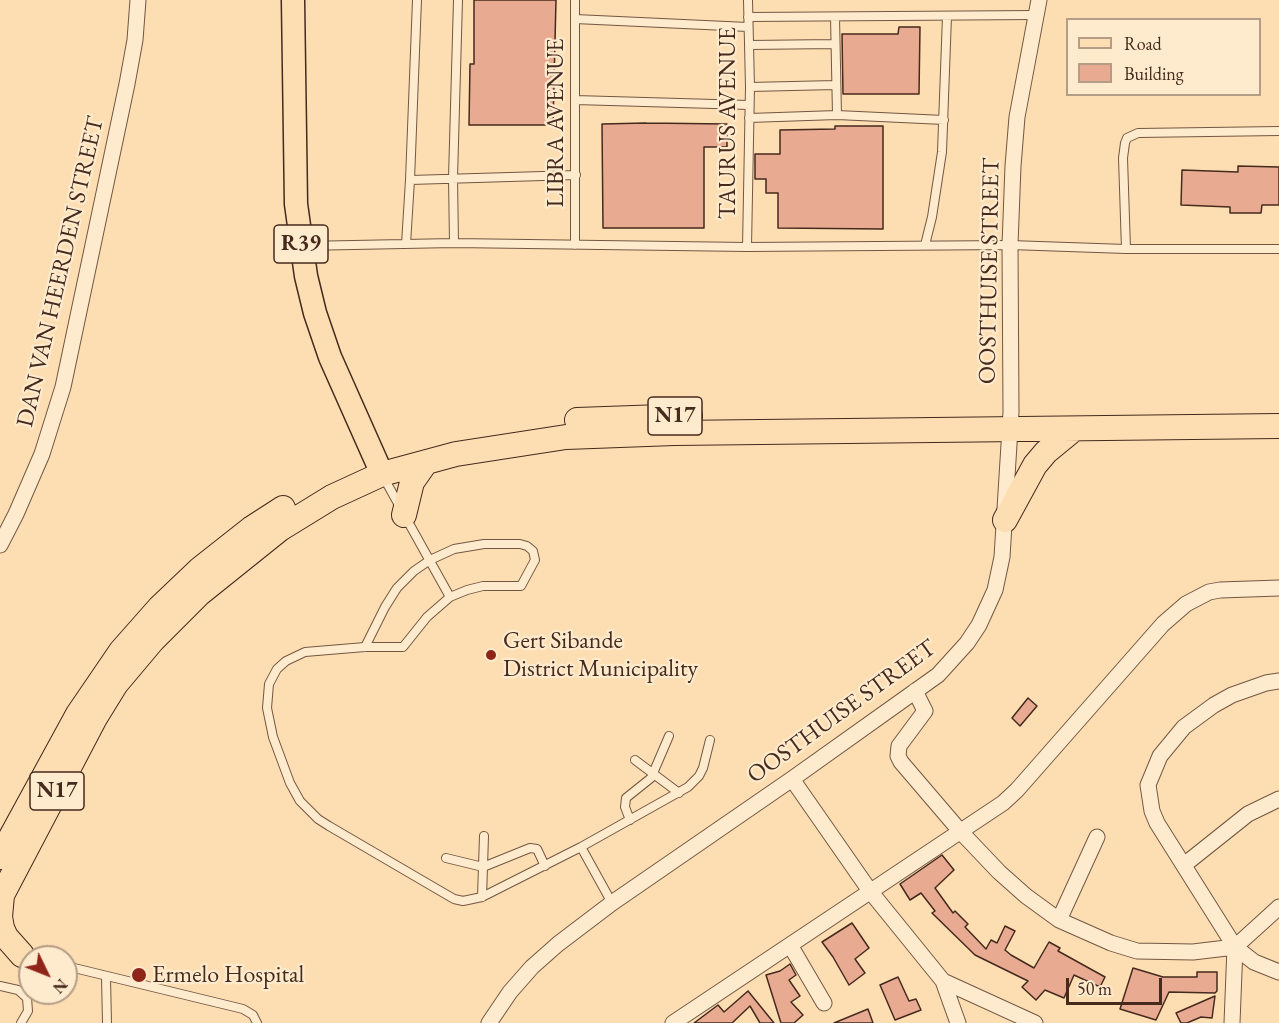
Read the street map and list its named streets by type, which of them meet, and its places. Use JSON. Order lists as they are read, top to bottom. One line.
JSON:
{"streets":{"highway":["N17"],"main road":["R39"],"street":["OOSTHUISE STREET","DAN VAN HEERDEN STREET"],"lane":["LIBRA AVENUE","TAURUS AVENUE"]},"crossings":[["R39","N17"],["OOSTHUISE STREET","N17"]],"places":["Gert Sibande District Municipality","Ermelo Hospital"],"legend":["Road","Building"],"scale_bar":"50 m","north":"bottom right"}
